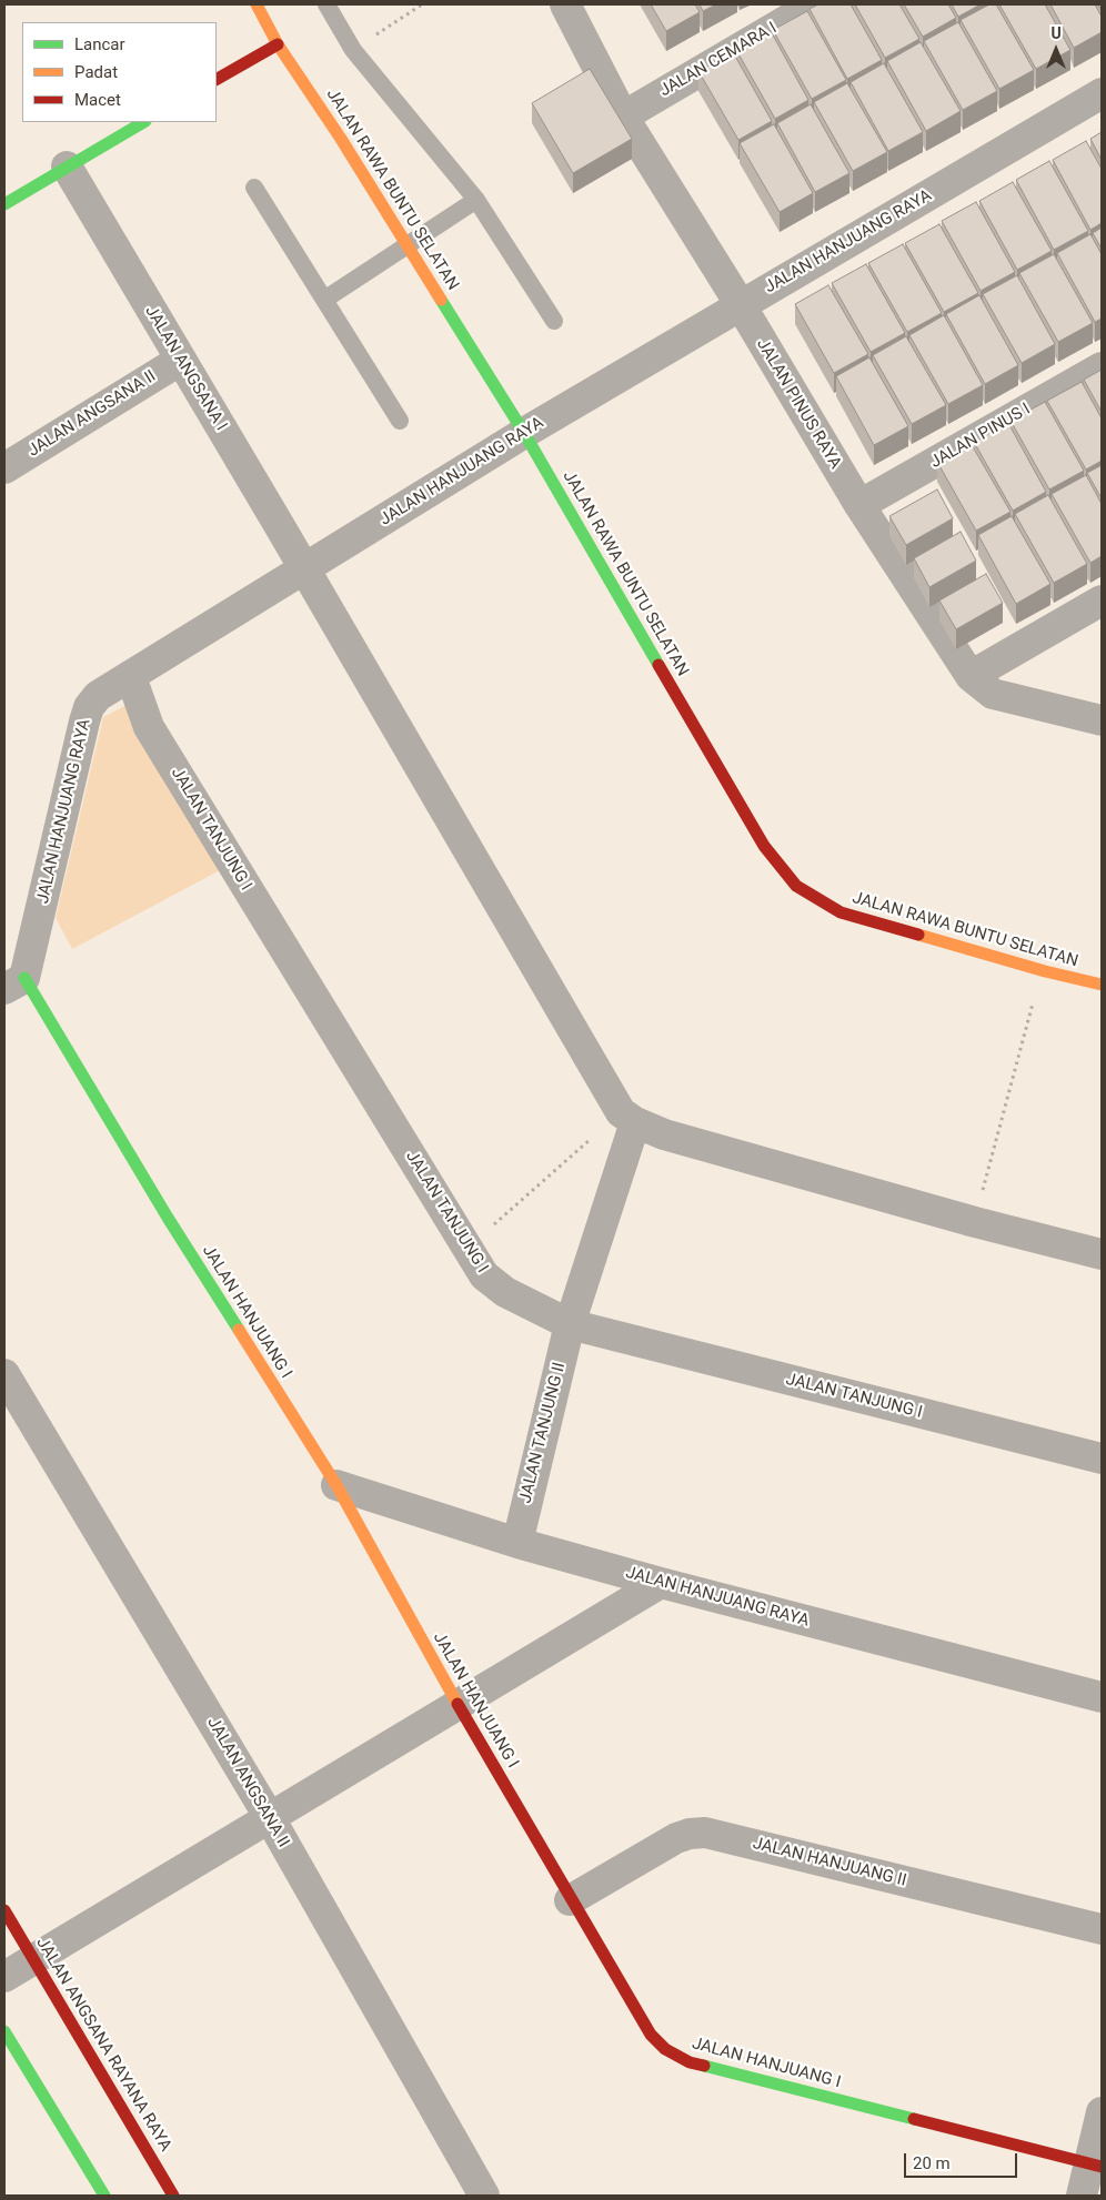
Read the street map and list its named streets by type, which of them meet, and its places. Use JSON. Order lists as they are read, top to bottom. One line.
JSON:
{"streets":{"street":["JALAN CEMARA I","JALAN RAWA BUNTU SELATAN","JALAN HANJUANG RAYA","JALAN ANGSANA I","JALAN PINUS RAYA","JALAN ANGSANA II","JALAN PINUS I","JALAN TANJUNG I","JALAN HANJUANG I","JALAN TANJUNG II","JALAN HANJUANG II","JALAN ANGSANA RAYANA RAYA"]},"crossings":[["JALAN CEMARA I","JALAN PINUS RAYA"],["JALAN RAWA BUNTU SELATAN","JALAN HANJUANG RAYA"],["JALAN HANJUANG RAYA","JALAN ANGSANA I"],["JALAN HANJUANG RAYA","JALAN PINUS RAYA"],["JALAN HANJUANG RAYA","JALAN TANJUNG I"],["JALAN HANJUANG RAYA","JALAN HANJUANG I"],["JALAN HANJUANG RAYA","JALAN TANJUNG II"],["JALAN ANGSANA I","JALAN ANGSANA II"],["JALAN ANGSANA I","JALAN TANJUNG II"],["JALAN PINUS RAYA","JALAN PINUS I"],["JALAN TANJUNG I","JALAN TANJUNG II"],["JALAN HANJUANG I","JALAN HANJUANG II"]],"legend":["Lancar","Padat","Macet"],"scale_bar":"20 m","north":"top"}
